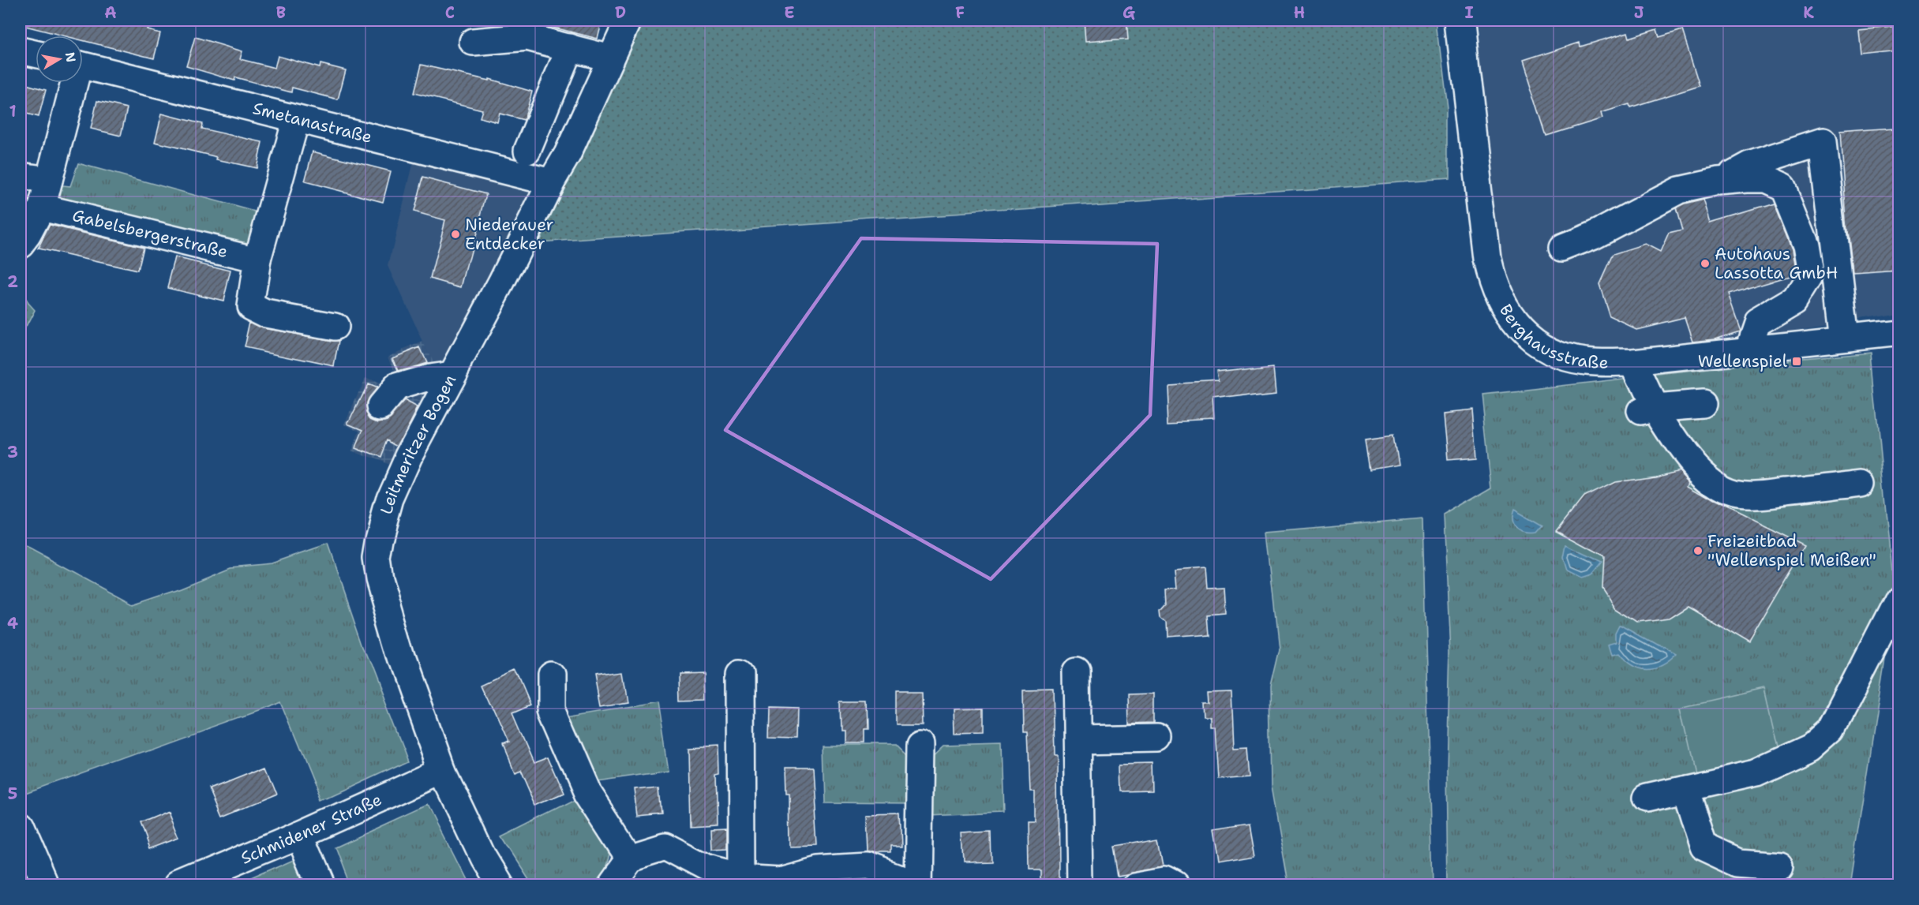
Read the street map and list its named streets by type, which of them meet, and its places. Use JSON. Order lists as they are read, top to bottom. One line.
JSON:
{"streets":{"street":["Smetanastraße","Gabelsbergerstraße","Berghausstraße","Leitmeritzer Bogen","Schmidener Straße"]},"crossings":[["Smetanastraße","Leitmeritzer Bogen"],["Leitmeritzer Bogen","Schmidener Straße"]],"places":{"other":["Niederauer Entdecker","Autohaus Lassotta GmbH","Freizeitbad \"Wellenspiel Meißen\""],"transit":["Wellenspiel"]},"north":"right","grid":{"columns":["A","B","C","D","E","F","G","H","I","J","K"],"rows":["1","2","3","4","5"]}}
